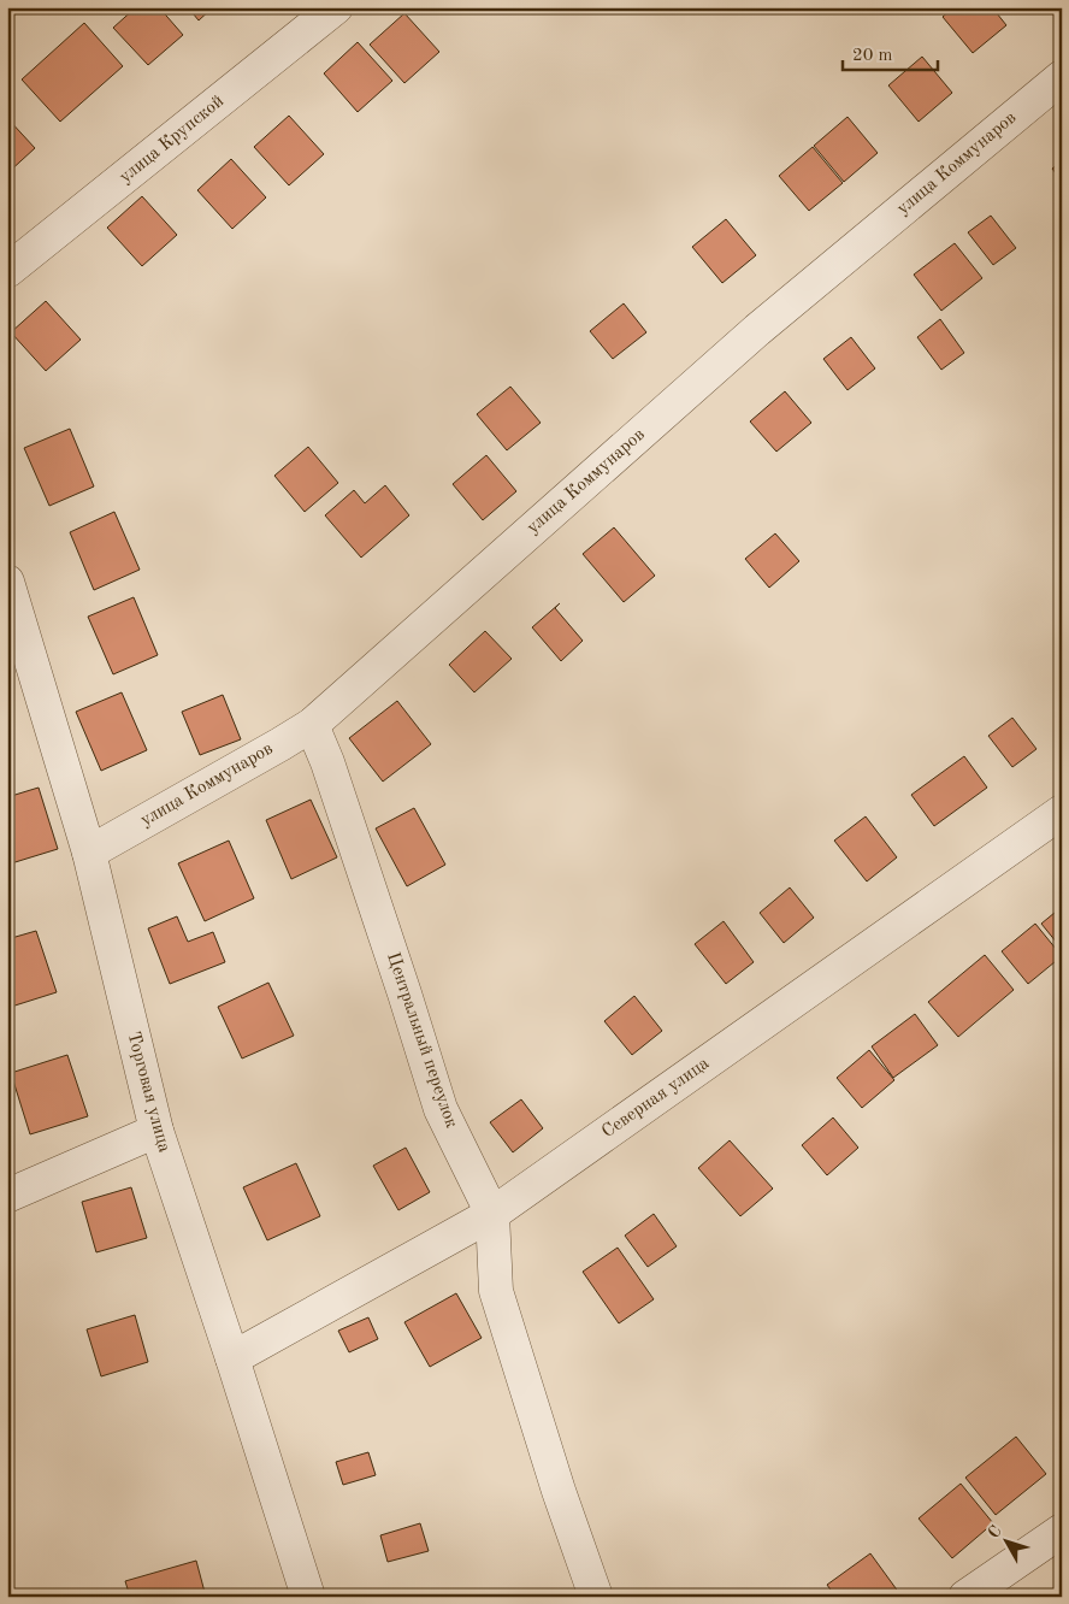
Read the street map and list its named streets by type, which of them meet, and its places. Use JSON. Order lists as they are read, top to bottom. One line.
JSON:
{"streets":{"street":["улица Крупской","улица Коммунаров","Центральный переулок","Торговая улица","Северная улица"]},"crossings":[["улица Коммунаров","Центральный переулок"],["улица Коммунаров","Торговая улица"],["Центральный переулок","Северная улица"],["Торговая улица","Северная улица"]],"scale_bar":"20 m","north":"top left"}
